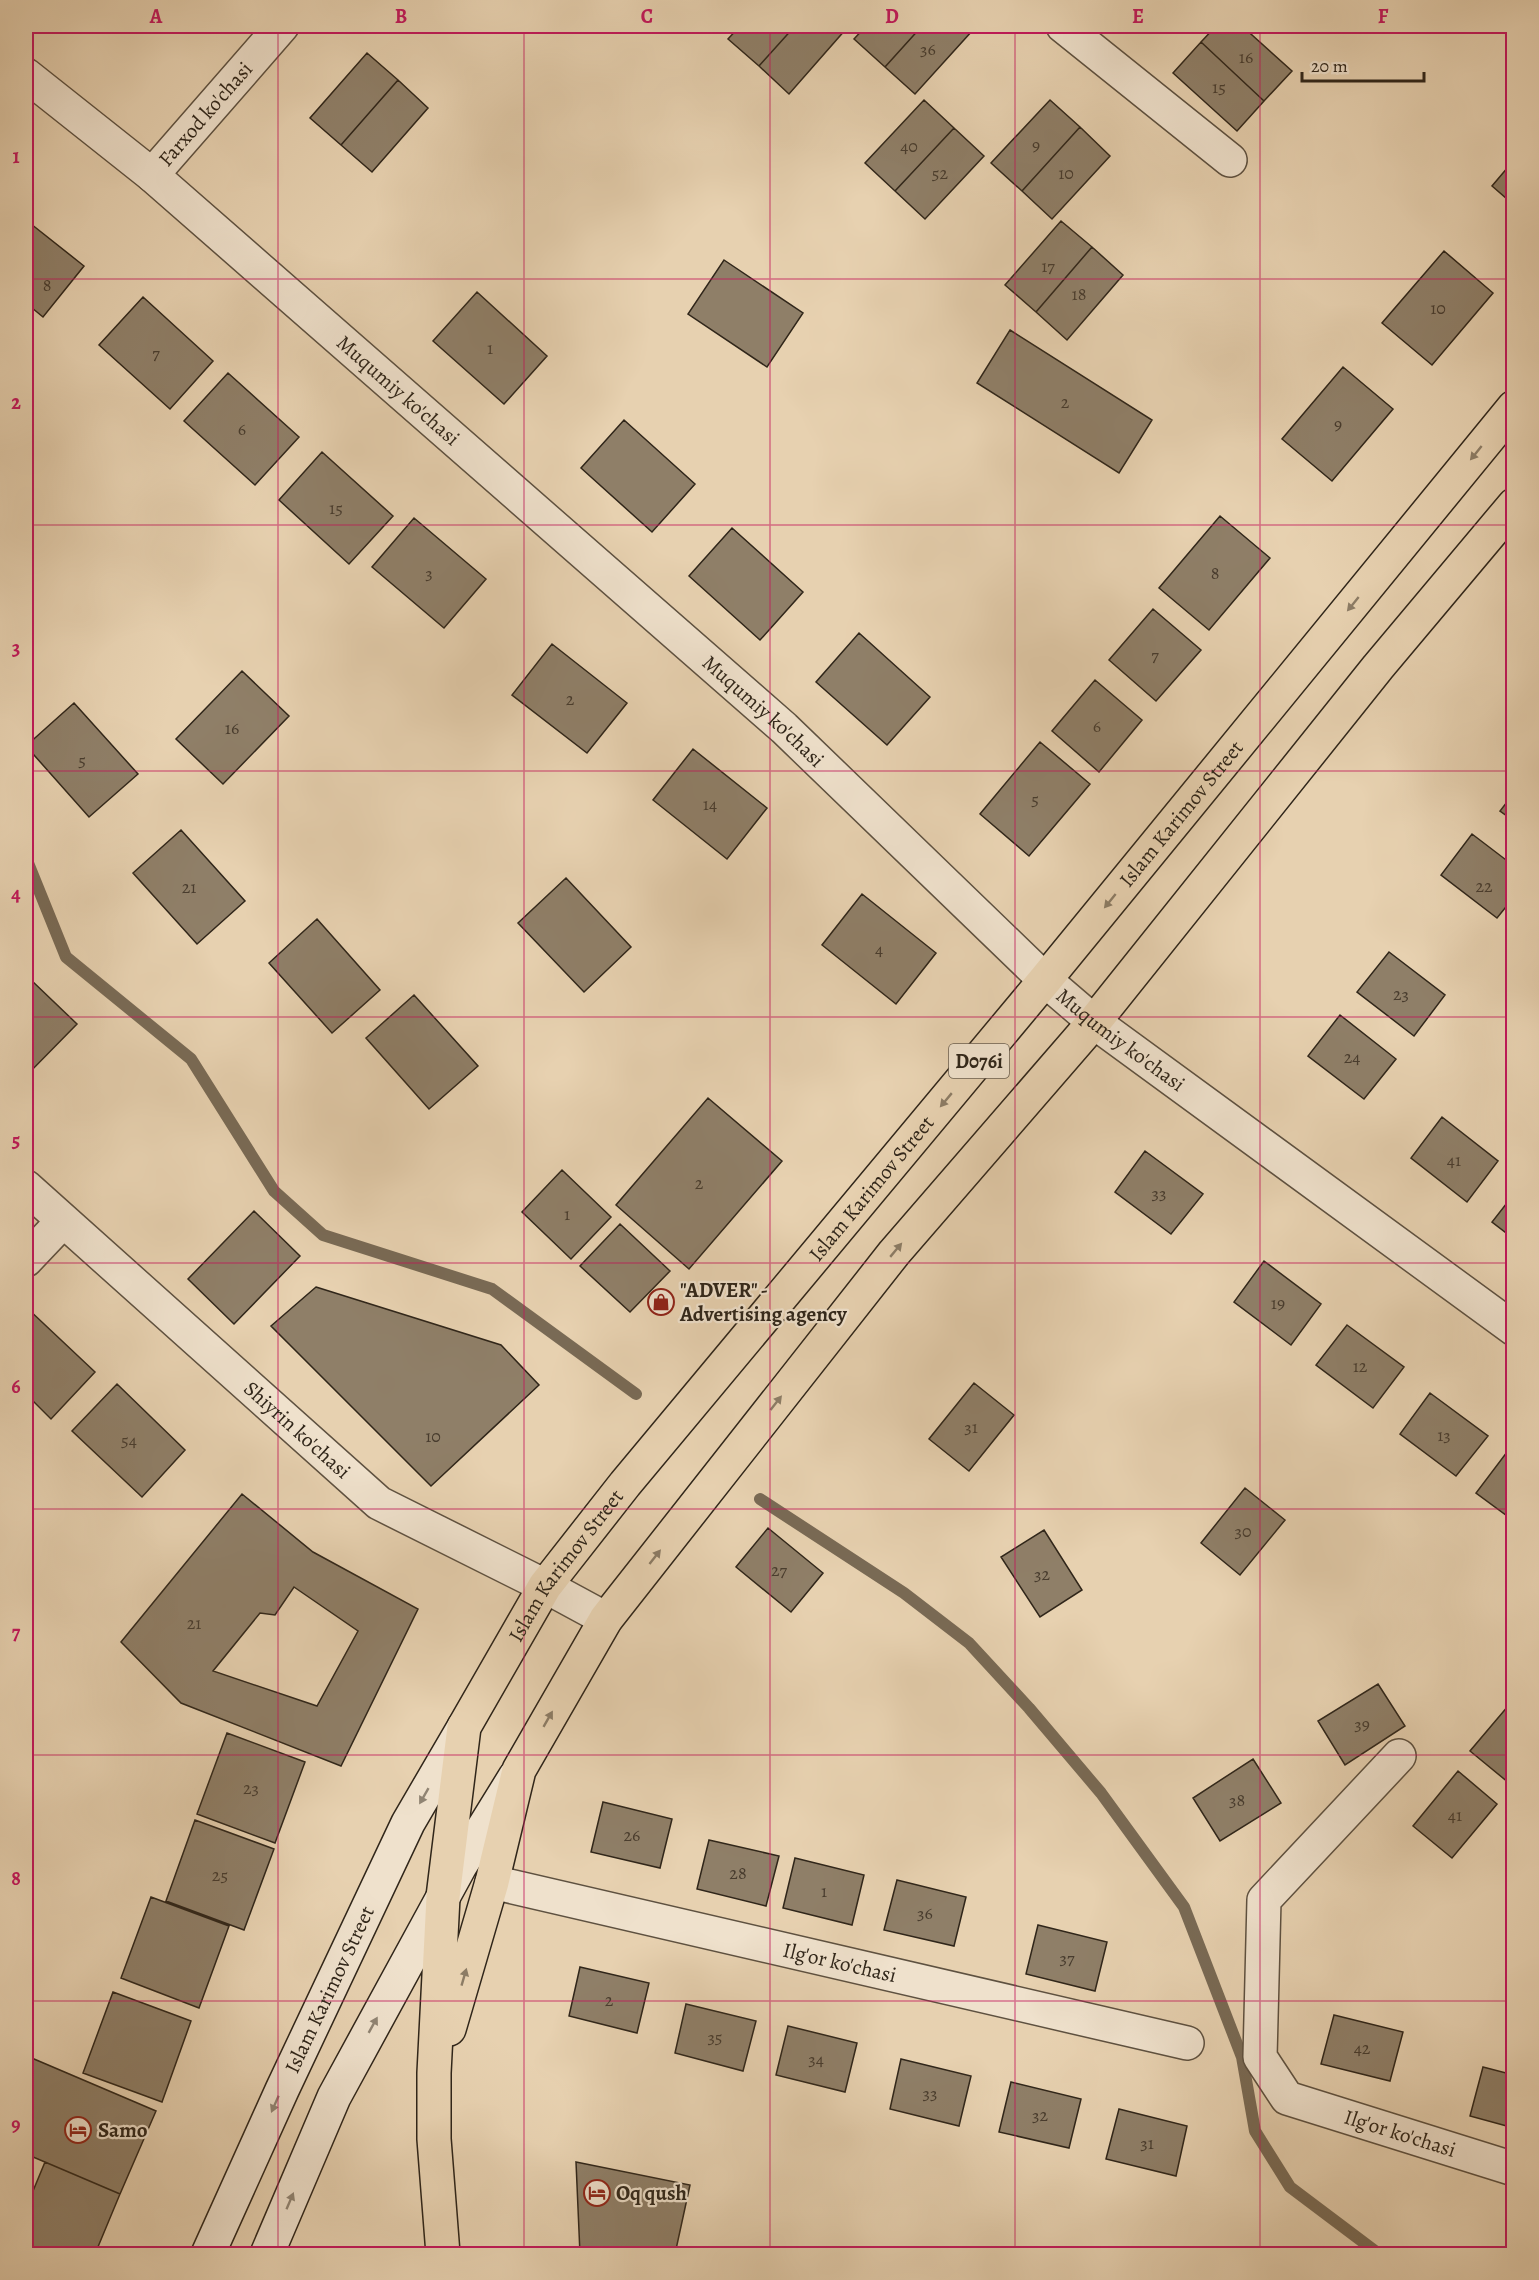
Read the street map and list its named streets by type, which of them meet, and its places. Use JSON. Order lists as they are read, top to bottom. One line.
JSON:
{"streets":{"main road":["Islam Karimov Street","D076i"],"street":["Farxod ko'chasi","Muqumiy ko'chasi","Shiyrin ko'chasi","Ilg'or ko'chasi"]},"crossings":[["Farxod ko'chasi","Muqumiy ko'chasi"],["Muqumiy ko'chasi","Islam Karimov Street"],["Muqumiy ko'chasi","D076i"],["Islam Karimov Street","Shiyrin ko'chasi"],["D076i","Shiyrin ko'chasi"]],"places":{"shop":["\"ADVER\" - Advertising agency"],"hotel":["Samo","Oq qush"]},"house_numbers":["36","16","15","9","40","52","10","17","8","18","10","1","7","2","9","6","15","3","8","7","2","6","16","5","5","14","22","21","4","23","24","41","2","33","1","19","12","31","13","10","54","30","27","32","21","39","23","38","41","26","28","25","1","36","37","2","35","42","34","33","32","31"],"scale_bar":"20 m","grid":{"columns":["A","B","C","D","E","F"],"rows":["1","2","3","4","5","6","7","8","9"]}}
